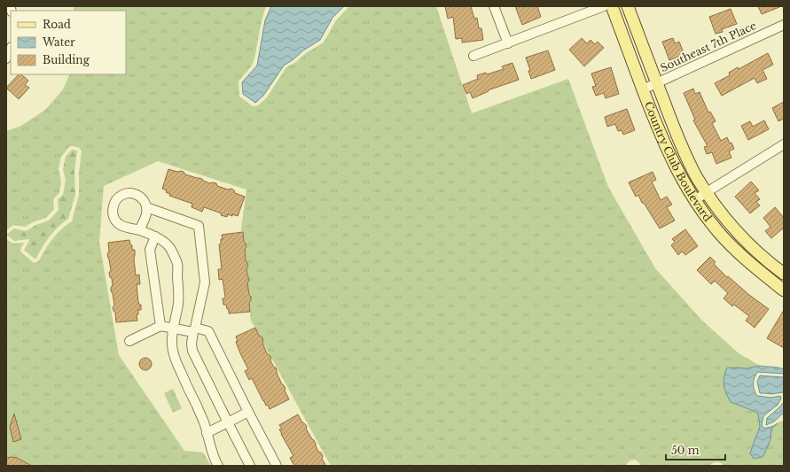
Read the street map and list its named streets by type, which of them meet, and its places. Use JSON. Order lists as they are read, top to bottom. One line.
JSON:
{"streets":{"main road":["Country Club Boulevard"],"street":["Southeast 7th Place"]},"crossings":[["Southeast 7th Place","Country Club Boulevard"]],"legend":["Road","Water","Building"],"scale_bar":"50 m"}
